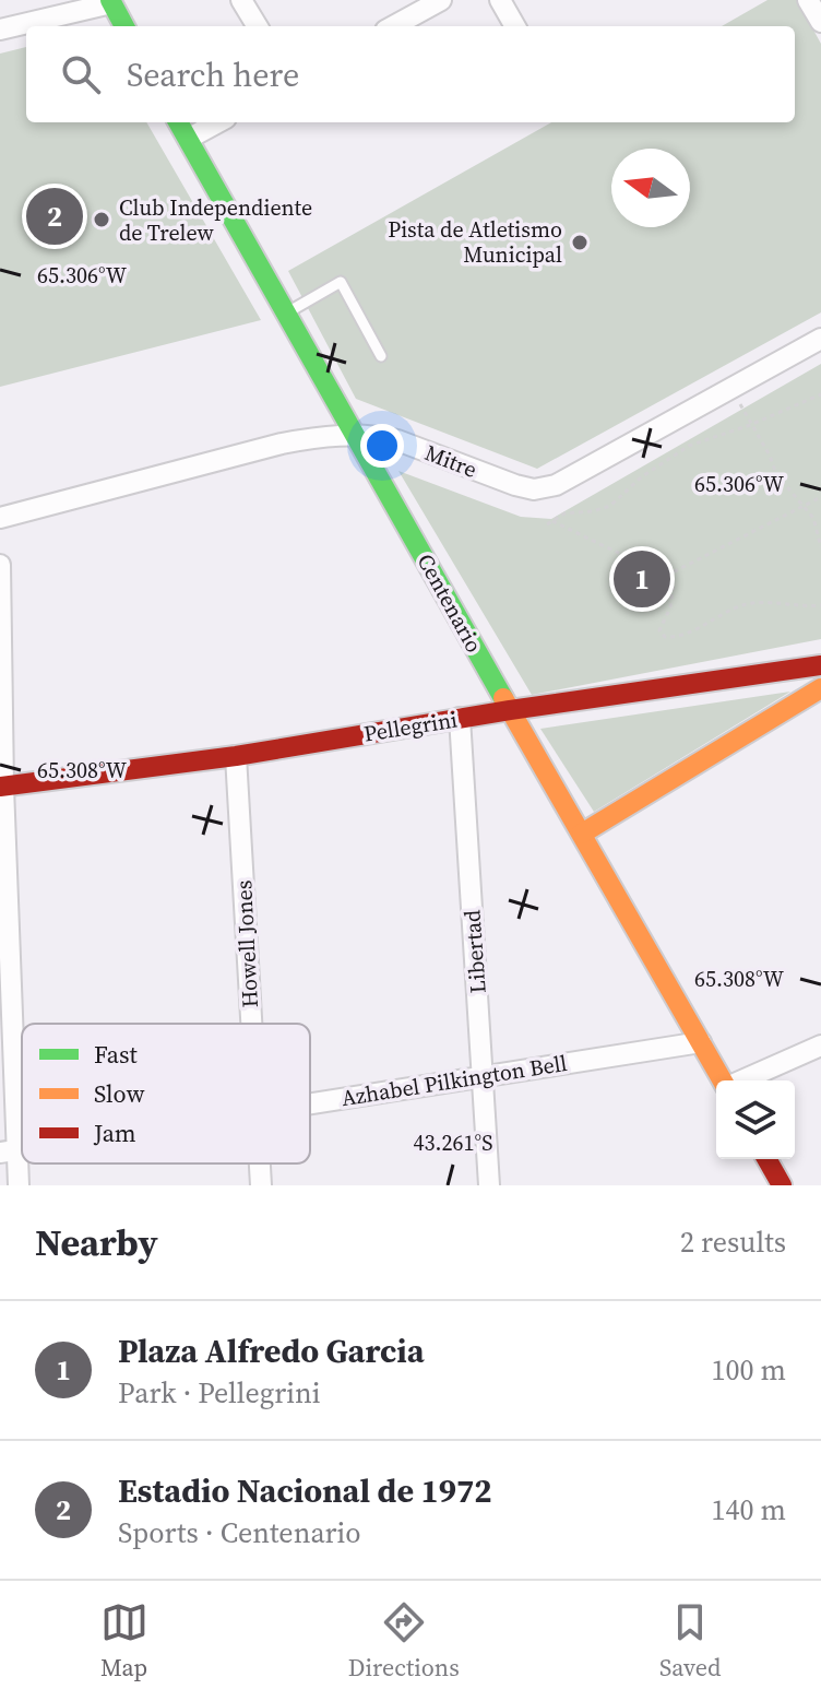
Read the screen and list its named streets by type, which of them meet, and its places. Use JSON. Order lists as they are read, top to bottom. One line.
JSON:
{"streets":{"street":["Mitre","Centenario","Pellegrini","Howell Jones","Libertad","Azhabel Pilkington Bell"]},"crossings":[["Mitre","Centenario"],["Centenario","Pellegrini"],["Centenario","Azhabel Pilkington Bell"],["Pellegrini","Howell Jones"],["Pellegrini","Libertad"],["Libertad","Azhabel Pilkington Bell"]],"places":["Club Independiente de Trelew","Pista de Atletismo Municipal"],"legend":["Fast","Slow","Jam"],"north":"left","page":{"search":"Search here","pins":["2","1"],"heading":["Nearby","2 results"],"list":[{"mark":"1","name":"Plaza Alfredo Garcia","note":"Park · Pellegrini","value":"100 m"},{"mark":"2","name":"Estadio Nacional de 1972","note":"Sports · Centenario","value":"140 m"}],"nav":["Map","Directions","Saved"]},"coordinates":["65.306°W","65.308°W","43.261°S"]}
